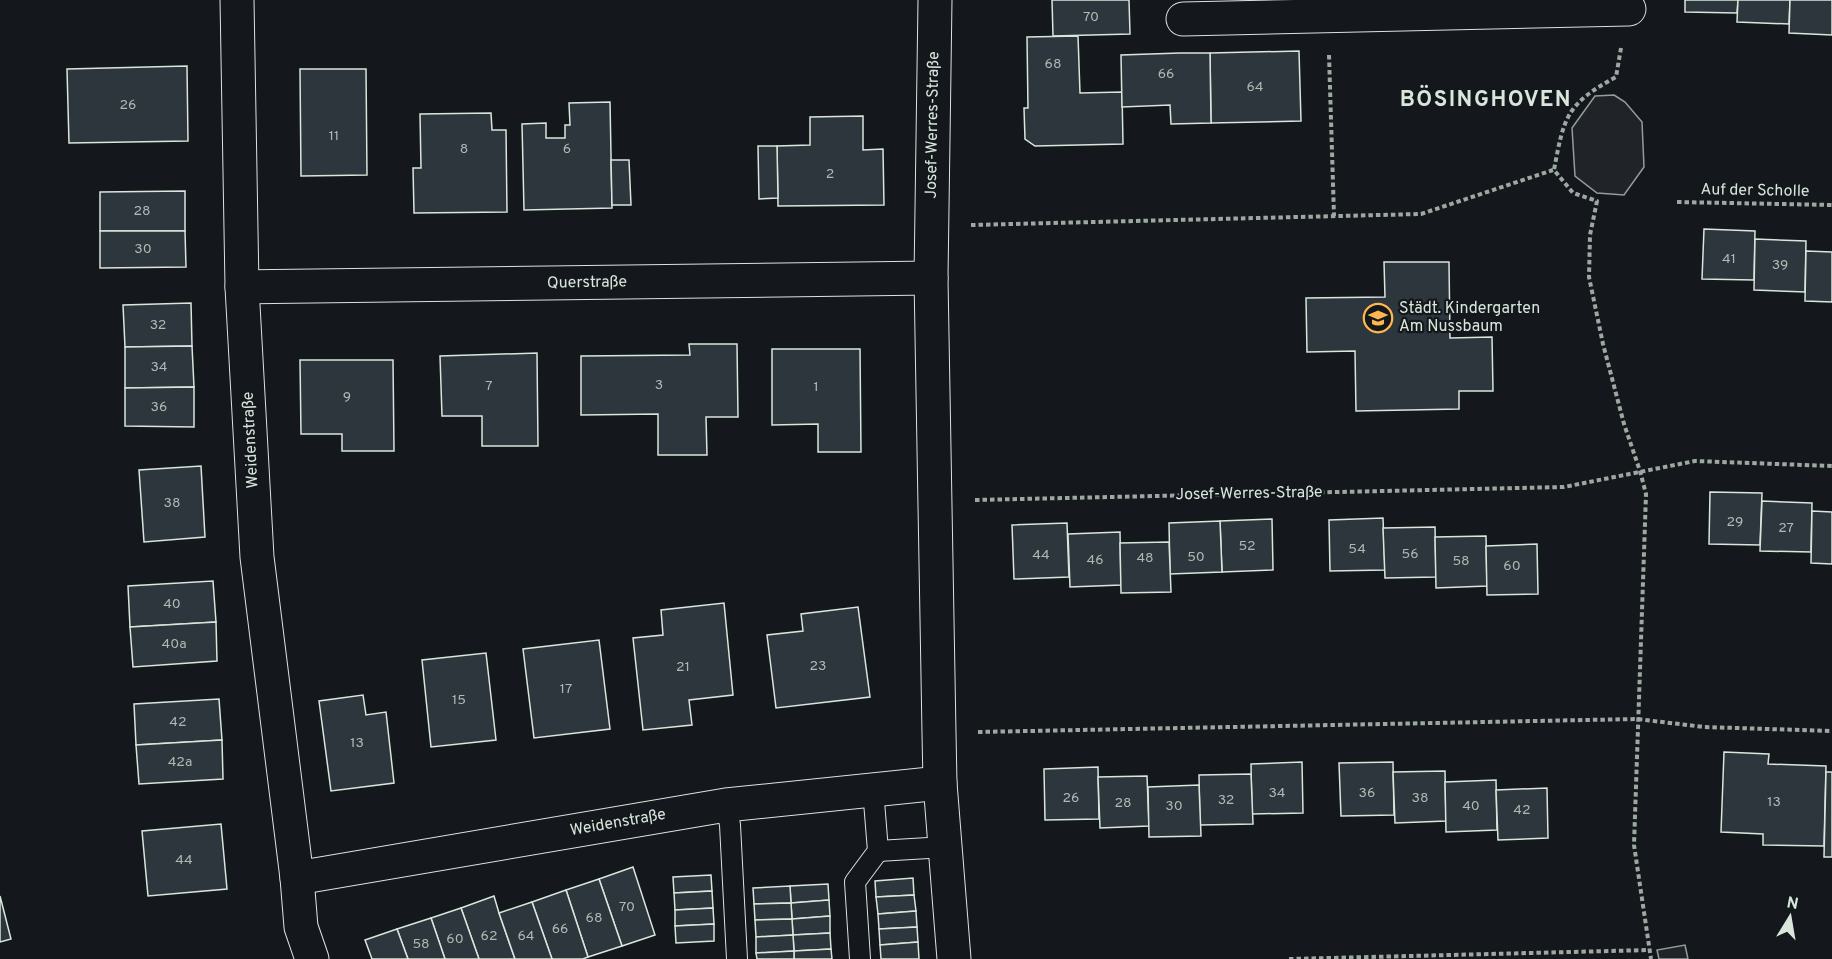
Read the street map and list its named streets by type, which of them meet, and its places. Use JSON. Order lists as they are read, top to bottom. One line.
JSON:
{"streets":{"street":["Josef-Werres-Straße","Querstraße","Weidenstraße"],"path":["Auf der Scholle"]},"crossings":[["Josef-Werres-Straße","Querstraße"],["Josef-Werres-Straße","Weidenstraße"],["Querstraße","Weidenstraße"]],"districts":["BÖSINGHOVEN"],"places":{"school or university":["Städt. Kindergarten Am Nussbaum"]},"house_numbers":["70","68","66","64","26","11","8","6","2","28","30","41","39","32","34","3","7","1","9","36","38","29","27","52","54","56","44","50","48","46","58","60","40","40a","23","21","17","15","42","13","42a","34","36","26","38","32","13","28","30","40","42","44","70","68","66","62","64","60","58"],"north":"top"}
